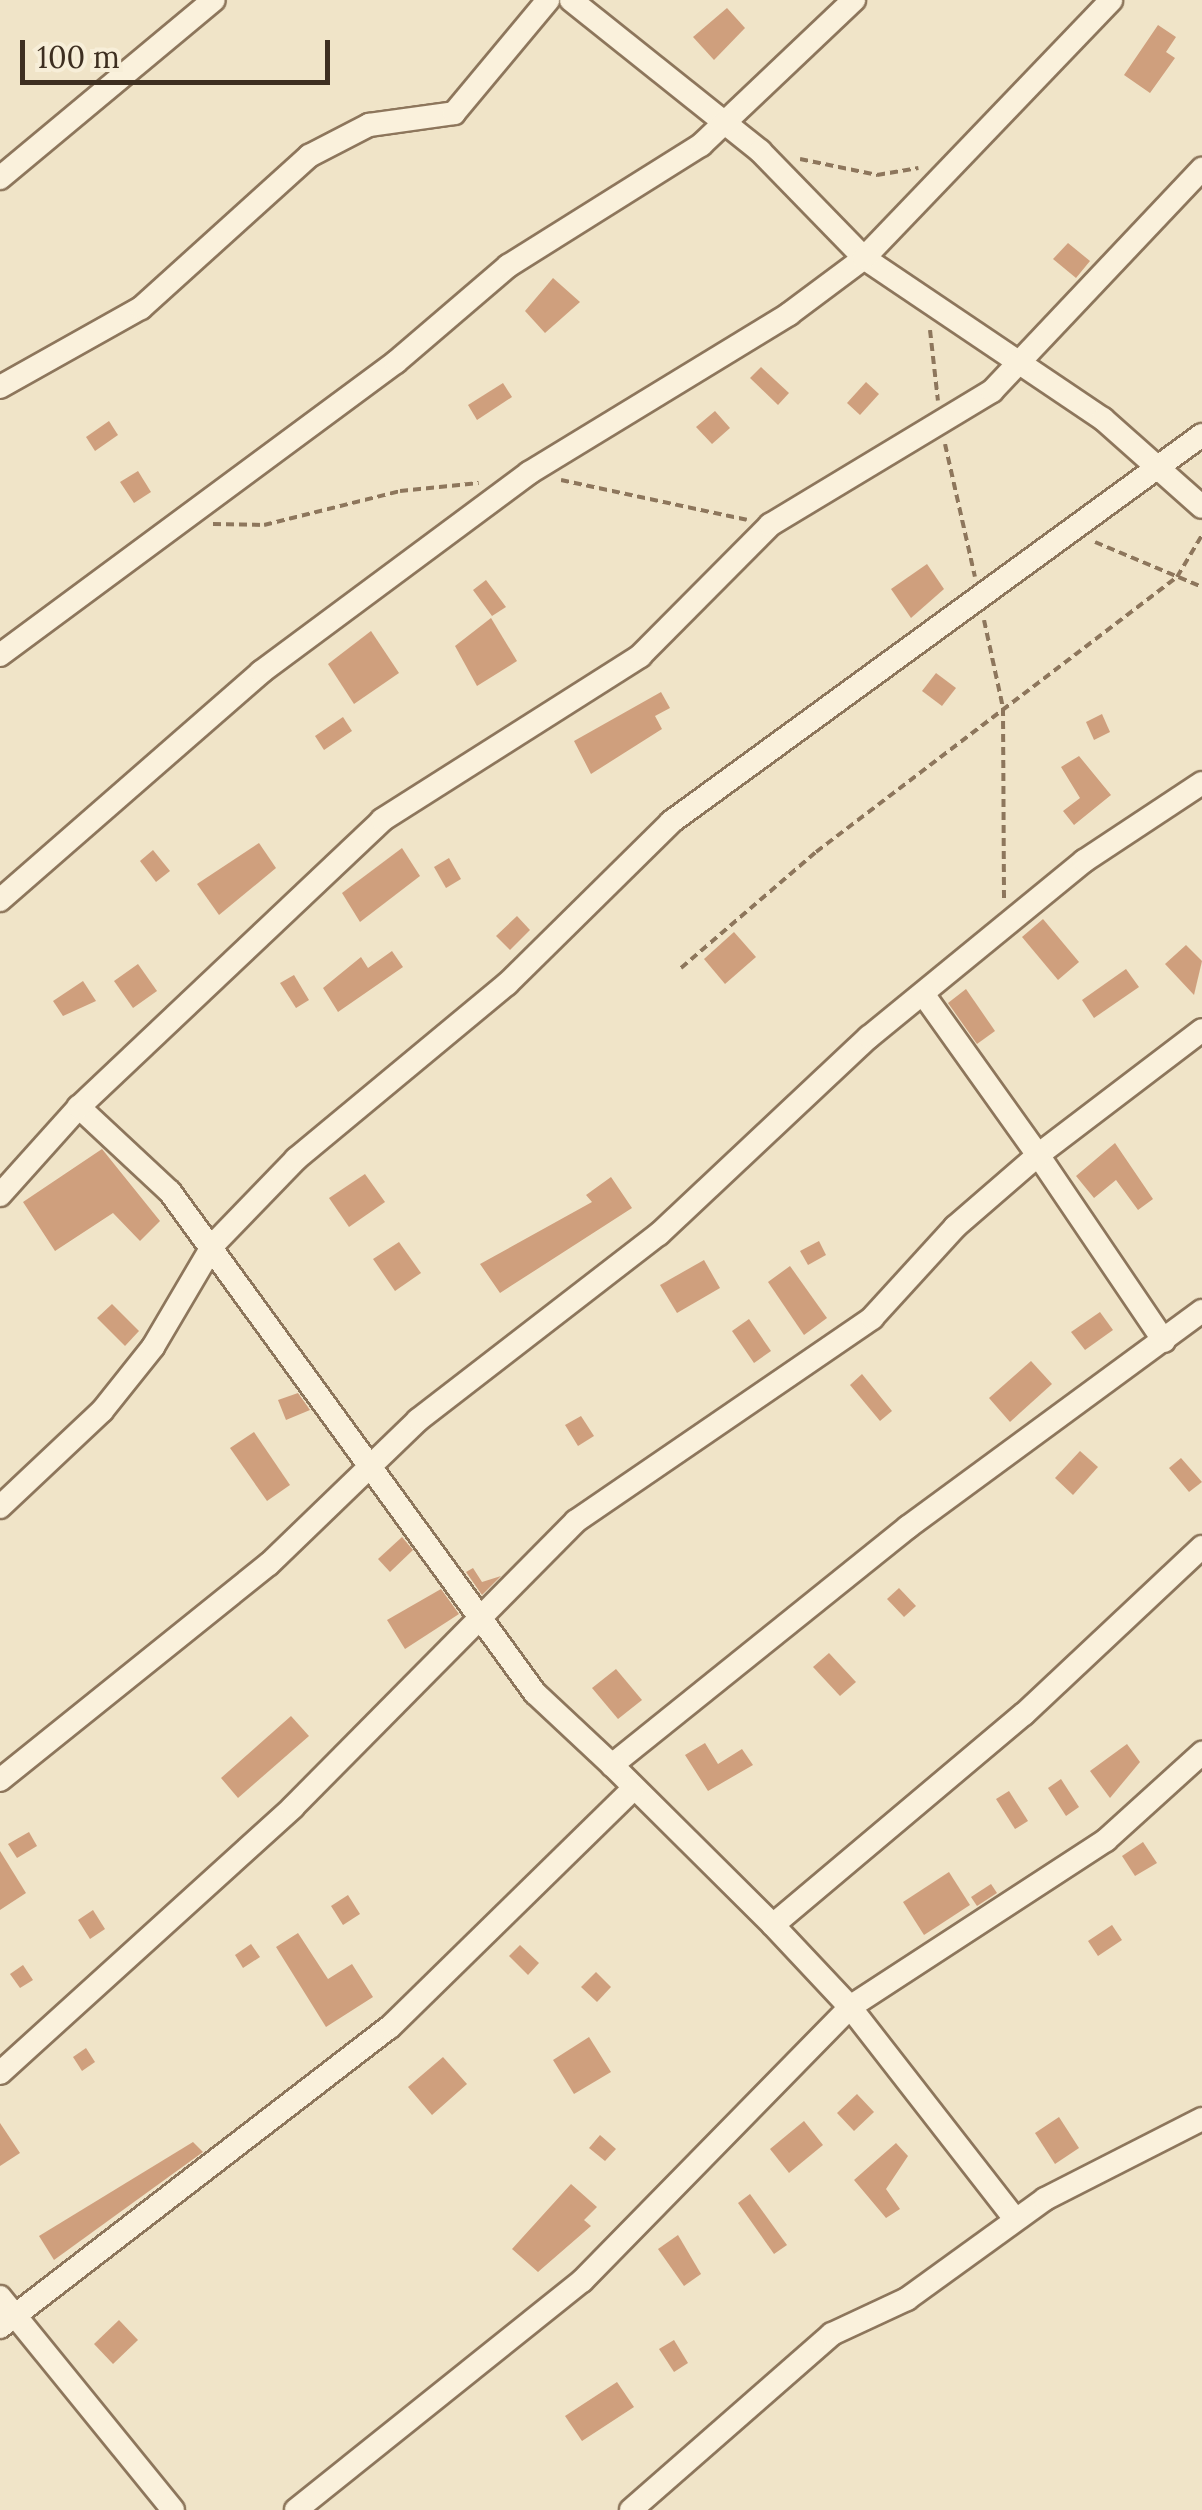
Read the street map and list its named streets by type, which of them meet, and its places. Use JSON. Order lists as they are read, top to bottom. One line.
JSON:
{"scale_bar":"100 m"}
